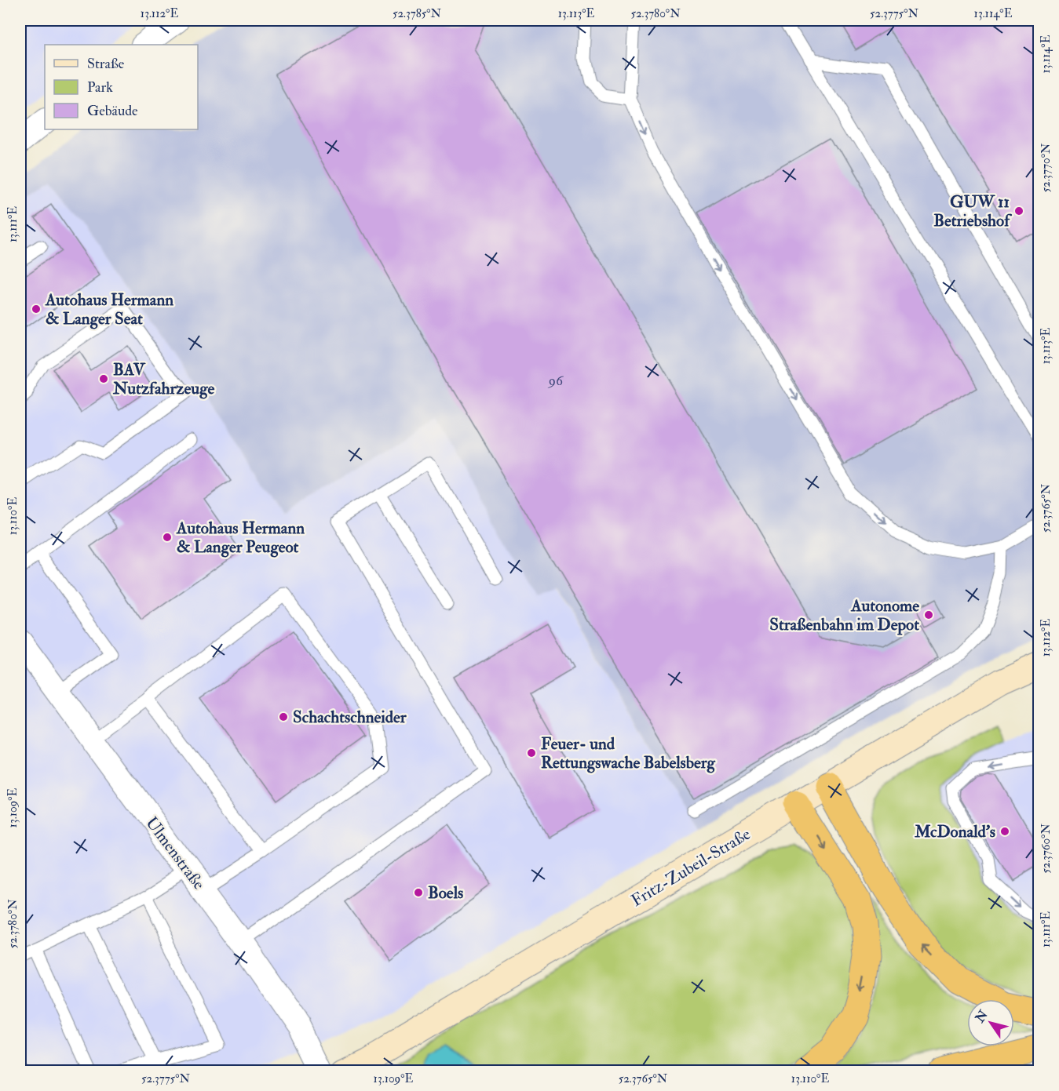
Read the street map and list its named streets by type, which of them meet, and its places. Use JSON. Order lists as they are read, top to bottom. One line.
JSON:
{"streets":{"street":["Ulmenstraße","Fritz-Zubeil-Straße"]},"places":["GUW 11 Betriebshof","Autohaus Hermann & Langer Seat","BAV Nutzfahrzeuge","Autohaus Hermann & Langer Peugeot","Autonome Straßenbahn im Depot","Schachtschneider","Feuer- und Rettungswache Babelsberg","McDonald's","Boels"],"house_numbers":["96"],"legend":["Straße","Park","Gebäude"],"north":"top left","coordinates":["13.112°E","52.3785°N","13.113°E","52.3780°N","52.3775°N","13.114°E","52.3770°N","13.111°E","52.3765°N","13.110°E","13.109°E","52.3760°N"]}
